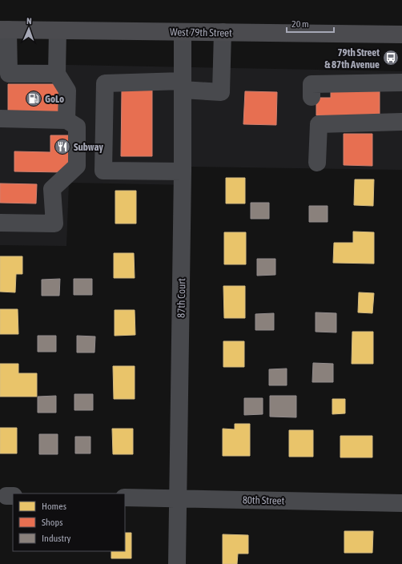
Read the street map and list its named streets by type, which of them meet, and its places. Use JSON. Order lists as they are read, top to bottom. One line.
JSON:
{"streets":{"main road":["West 79th Street"],"street":["87th Court","80th Street"]},"crossings":[["West 79th Street","87th Court"],["87th Court","80th Street"]],"places":{"bus stop":["79th Street & 87th Avenue"],"fuel station":["GoLo"],"restaurant":["Subway"]},"legend":["Homes","Shops","Industry"],"scale_bar":"20 m","north":"top"}
